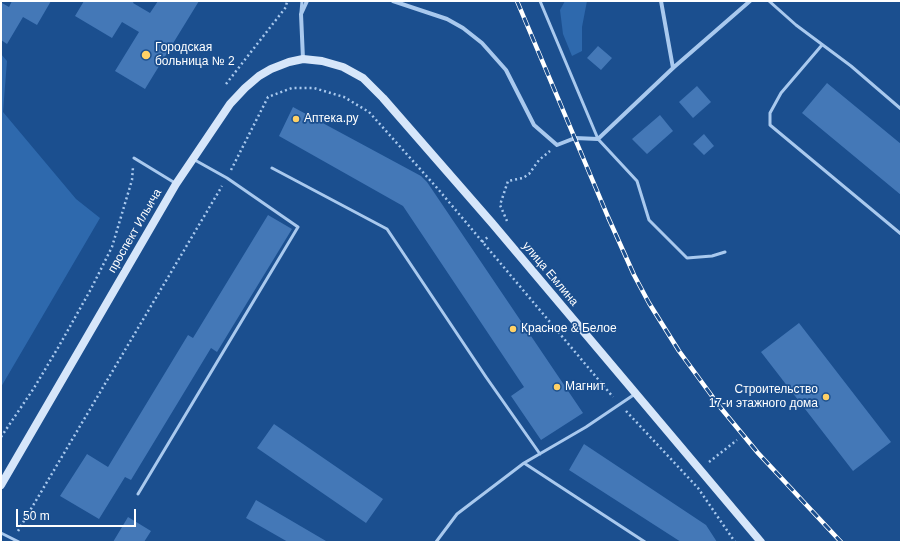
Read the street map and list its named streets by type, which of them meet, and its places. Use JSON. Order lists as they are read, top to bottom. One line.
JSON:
{"streets":{"street":["проспект Ильича","улица Емлина"]},"crossings":[["проспект Ильича","улица Емлина"]],"places":["Городская больница № 2","Аптека.ру","Красное & Белое","Магнит","Строительство 17-и этажного дома"],"scale_bar":"50 m"}
